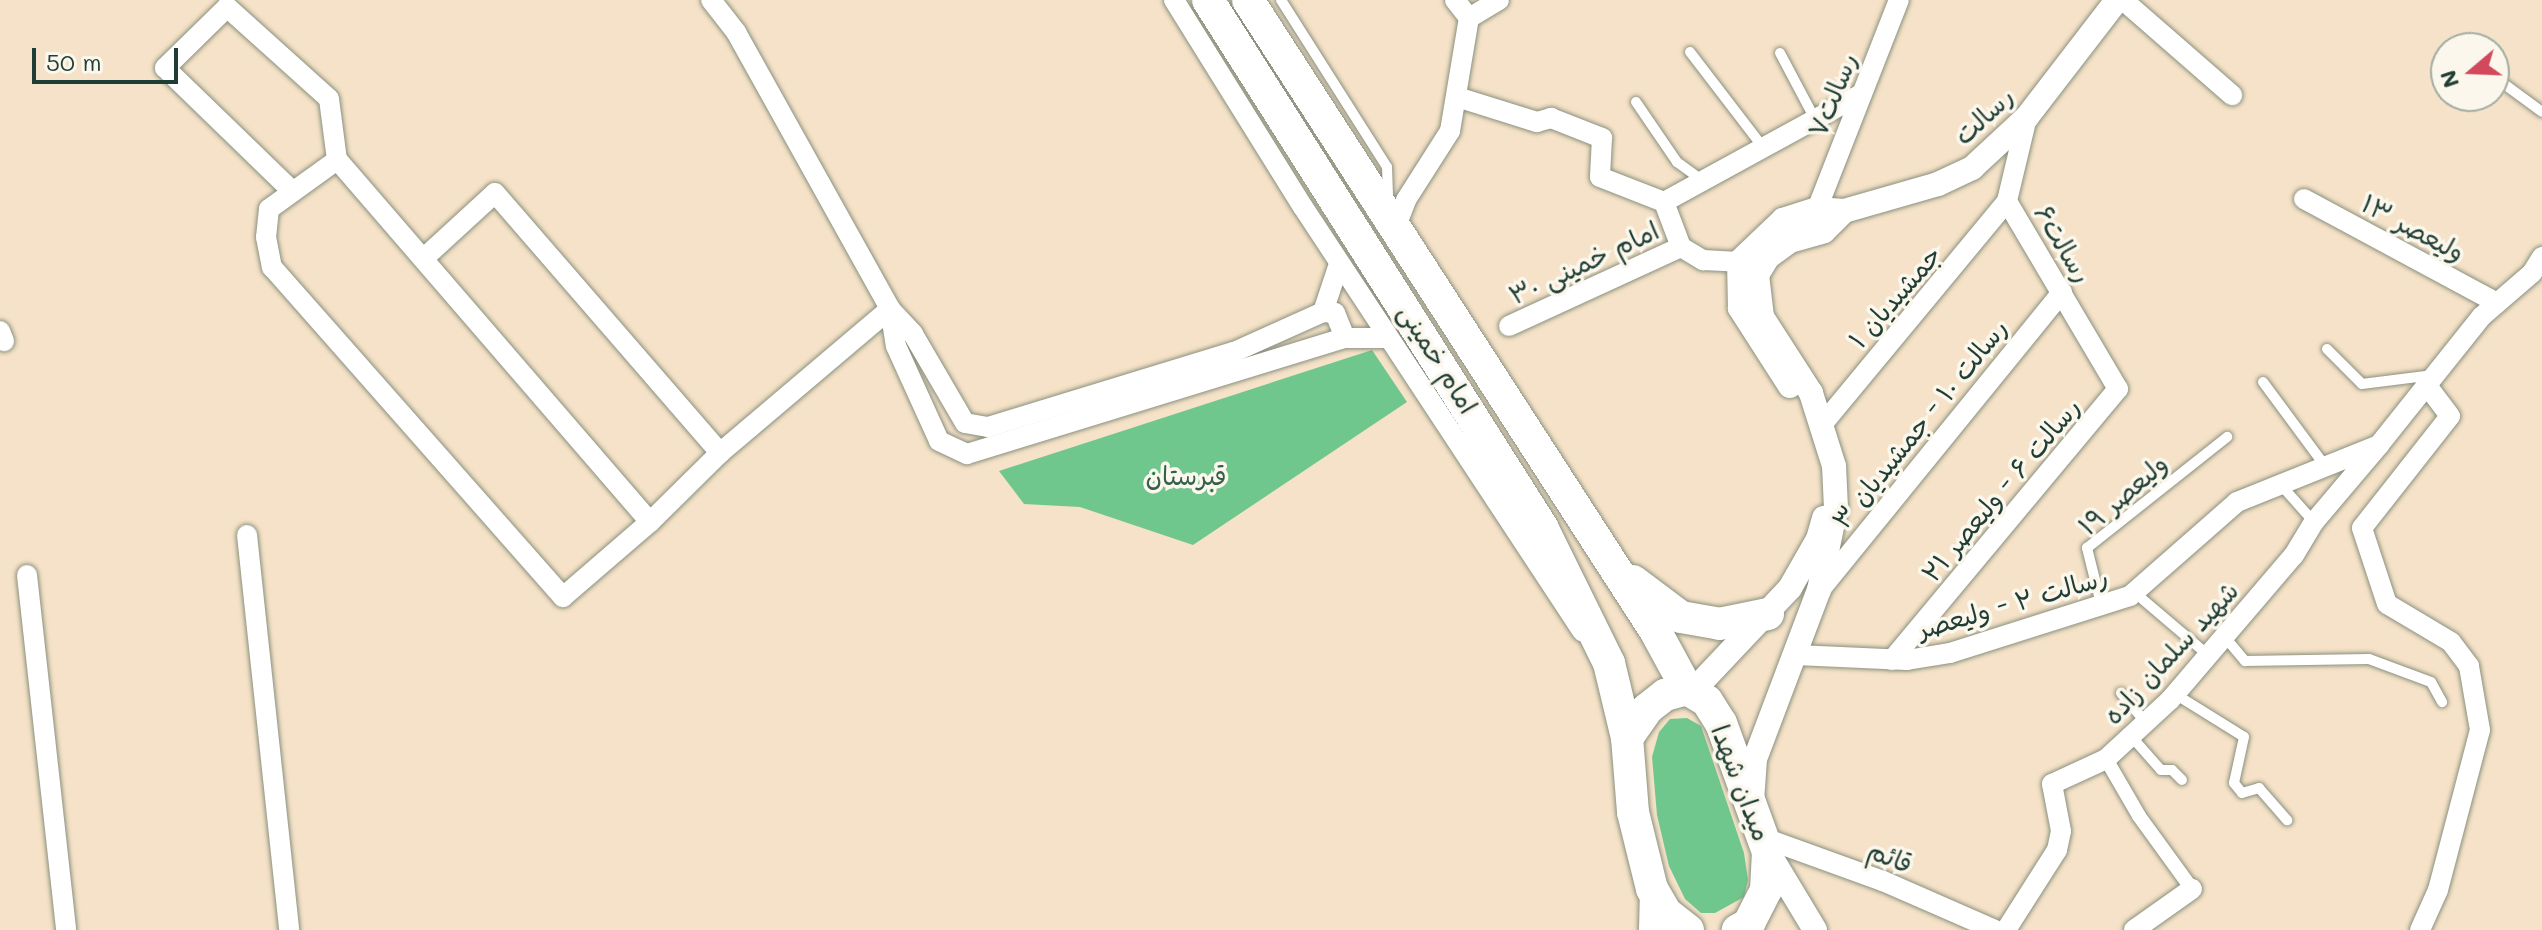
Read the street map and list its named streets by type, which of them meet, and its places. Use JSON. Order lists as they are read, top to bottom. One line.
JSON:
{"streets":{"highway":["امام خمینی","میدان شهدا"],"street":["رسالت۷","رسالت","ولیعصر ۱۳","رسالت۶","امام خمینی ۳۰","جمشیدیان ۱","رسالت ۱۰ - جمشیدیان ۳","رسالت ۶ - ولیعصر ۲۱","رسالت ۲ - ولیعصر","شهید سلمان زاده","قائم"],"lane":["ولیعصر ۱۹"]},"crossings":[["رسالت۷","رسالت"],["رسالت","رسالت۶"],["رسالت","جمشیدیان ۱"],["رسالت","امام خمینی"],["رسالت","رسالت ۱۰ - جمشیدیان ۳"],["رسالت","رسالت ۲ - ولیعصر"],["رسالت","میدان شهدا"],["رسالت۶","جمشیدیان ۱"],["رسالت۶","رسالت ۱۰ - جمشیدیان ۳"],["رسالت۶","رسالت ۶ - ولیعصر ۲۱"],["امام خمینی","میدان شهدا"],["رسالت ۶ - ولیعصر ۲۱","رسالت ۲ - ولیعصر"],["ولیعصر ۱۹","رسالت ۲ - ولیعصر"],["رسالت ۲ - ولیعصر","شهید سلمان زاده"],["میدان شهدا","قائم"]],"parks":["قبرستان"],"scale_bar":"50 m","north":"left"}
